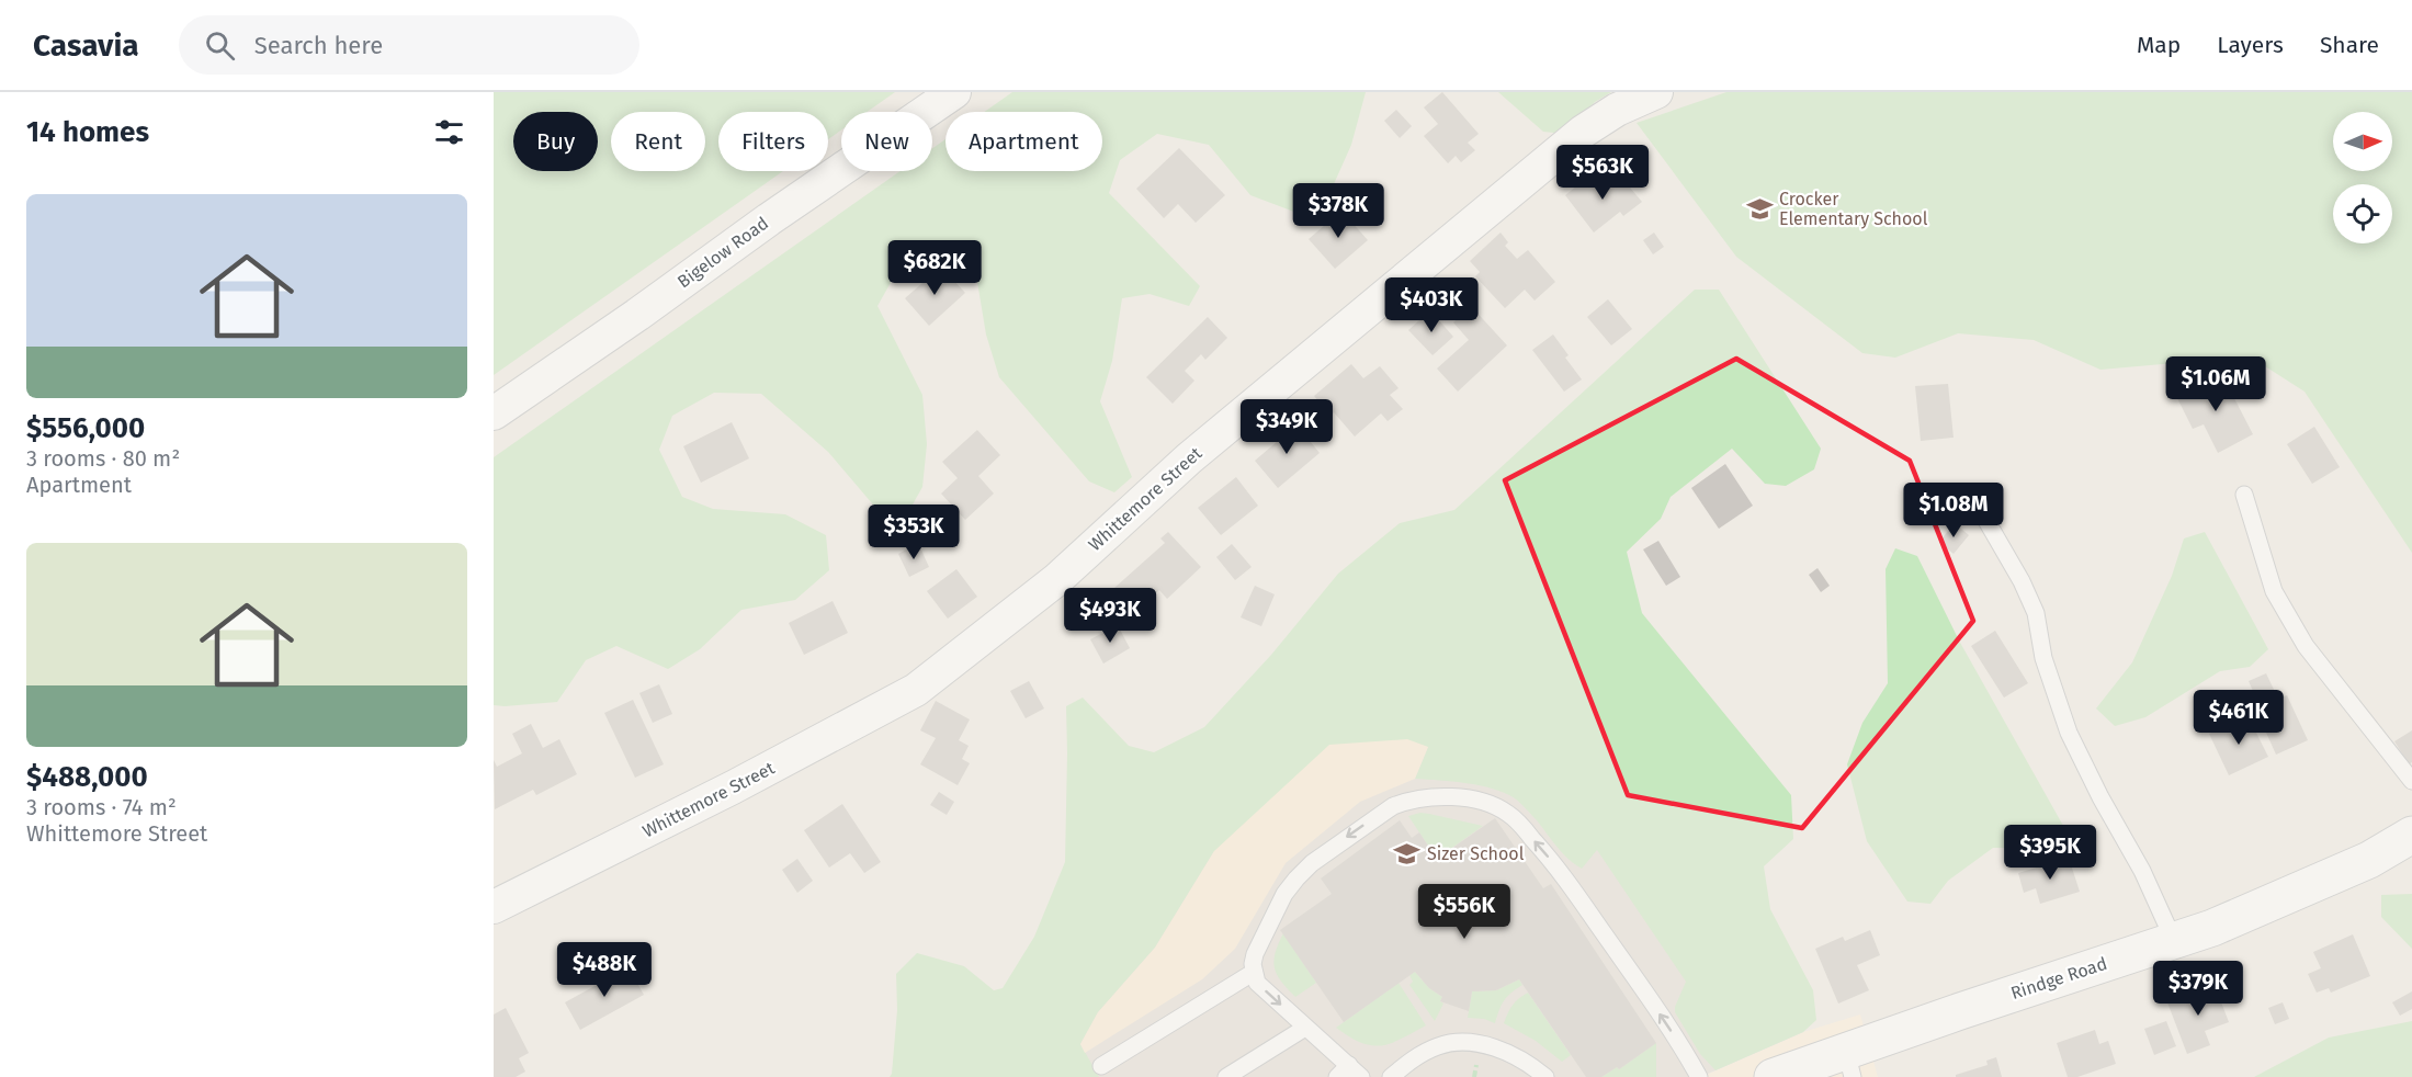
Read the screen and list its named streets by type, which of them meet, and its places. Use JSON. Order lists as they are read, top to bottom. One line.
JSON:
{"streets":{"street":["Bigelow Road","Whittemore Street","Rindge Road"]},"places":{"school or university":["Crocker Elementary School","Sizer School"]},"north":"right","page":{"header":"Casavia","search":"Search here","nav":["Map","Layers","Share"],"heading":"14 homes","chip":["Buy","Rent","Filters","New","Apartment"],"price":["$563K","$378K","$682K","$403K","$1.06M","$349K","$1.08M","$353K","$493K","$461K","$395K","$556K","$488K","$379K"],"list":[{"name":"$556,000","note":"3 rooms · 80 m² · Apartment"},{"name":"$488,000","note":"3 rooms · 74 m² · Whittemore Street"}]}}
